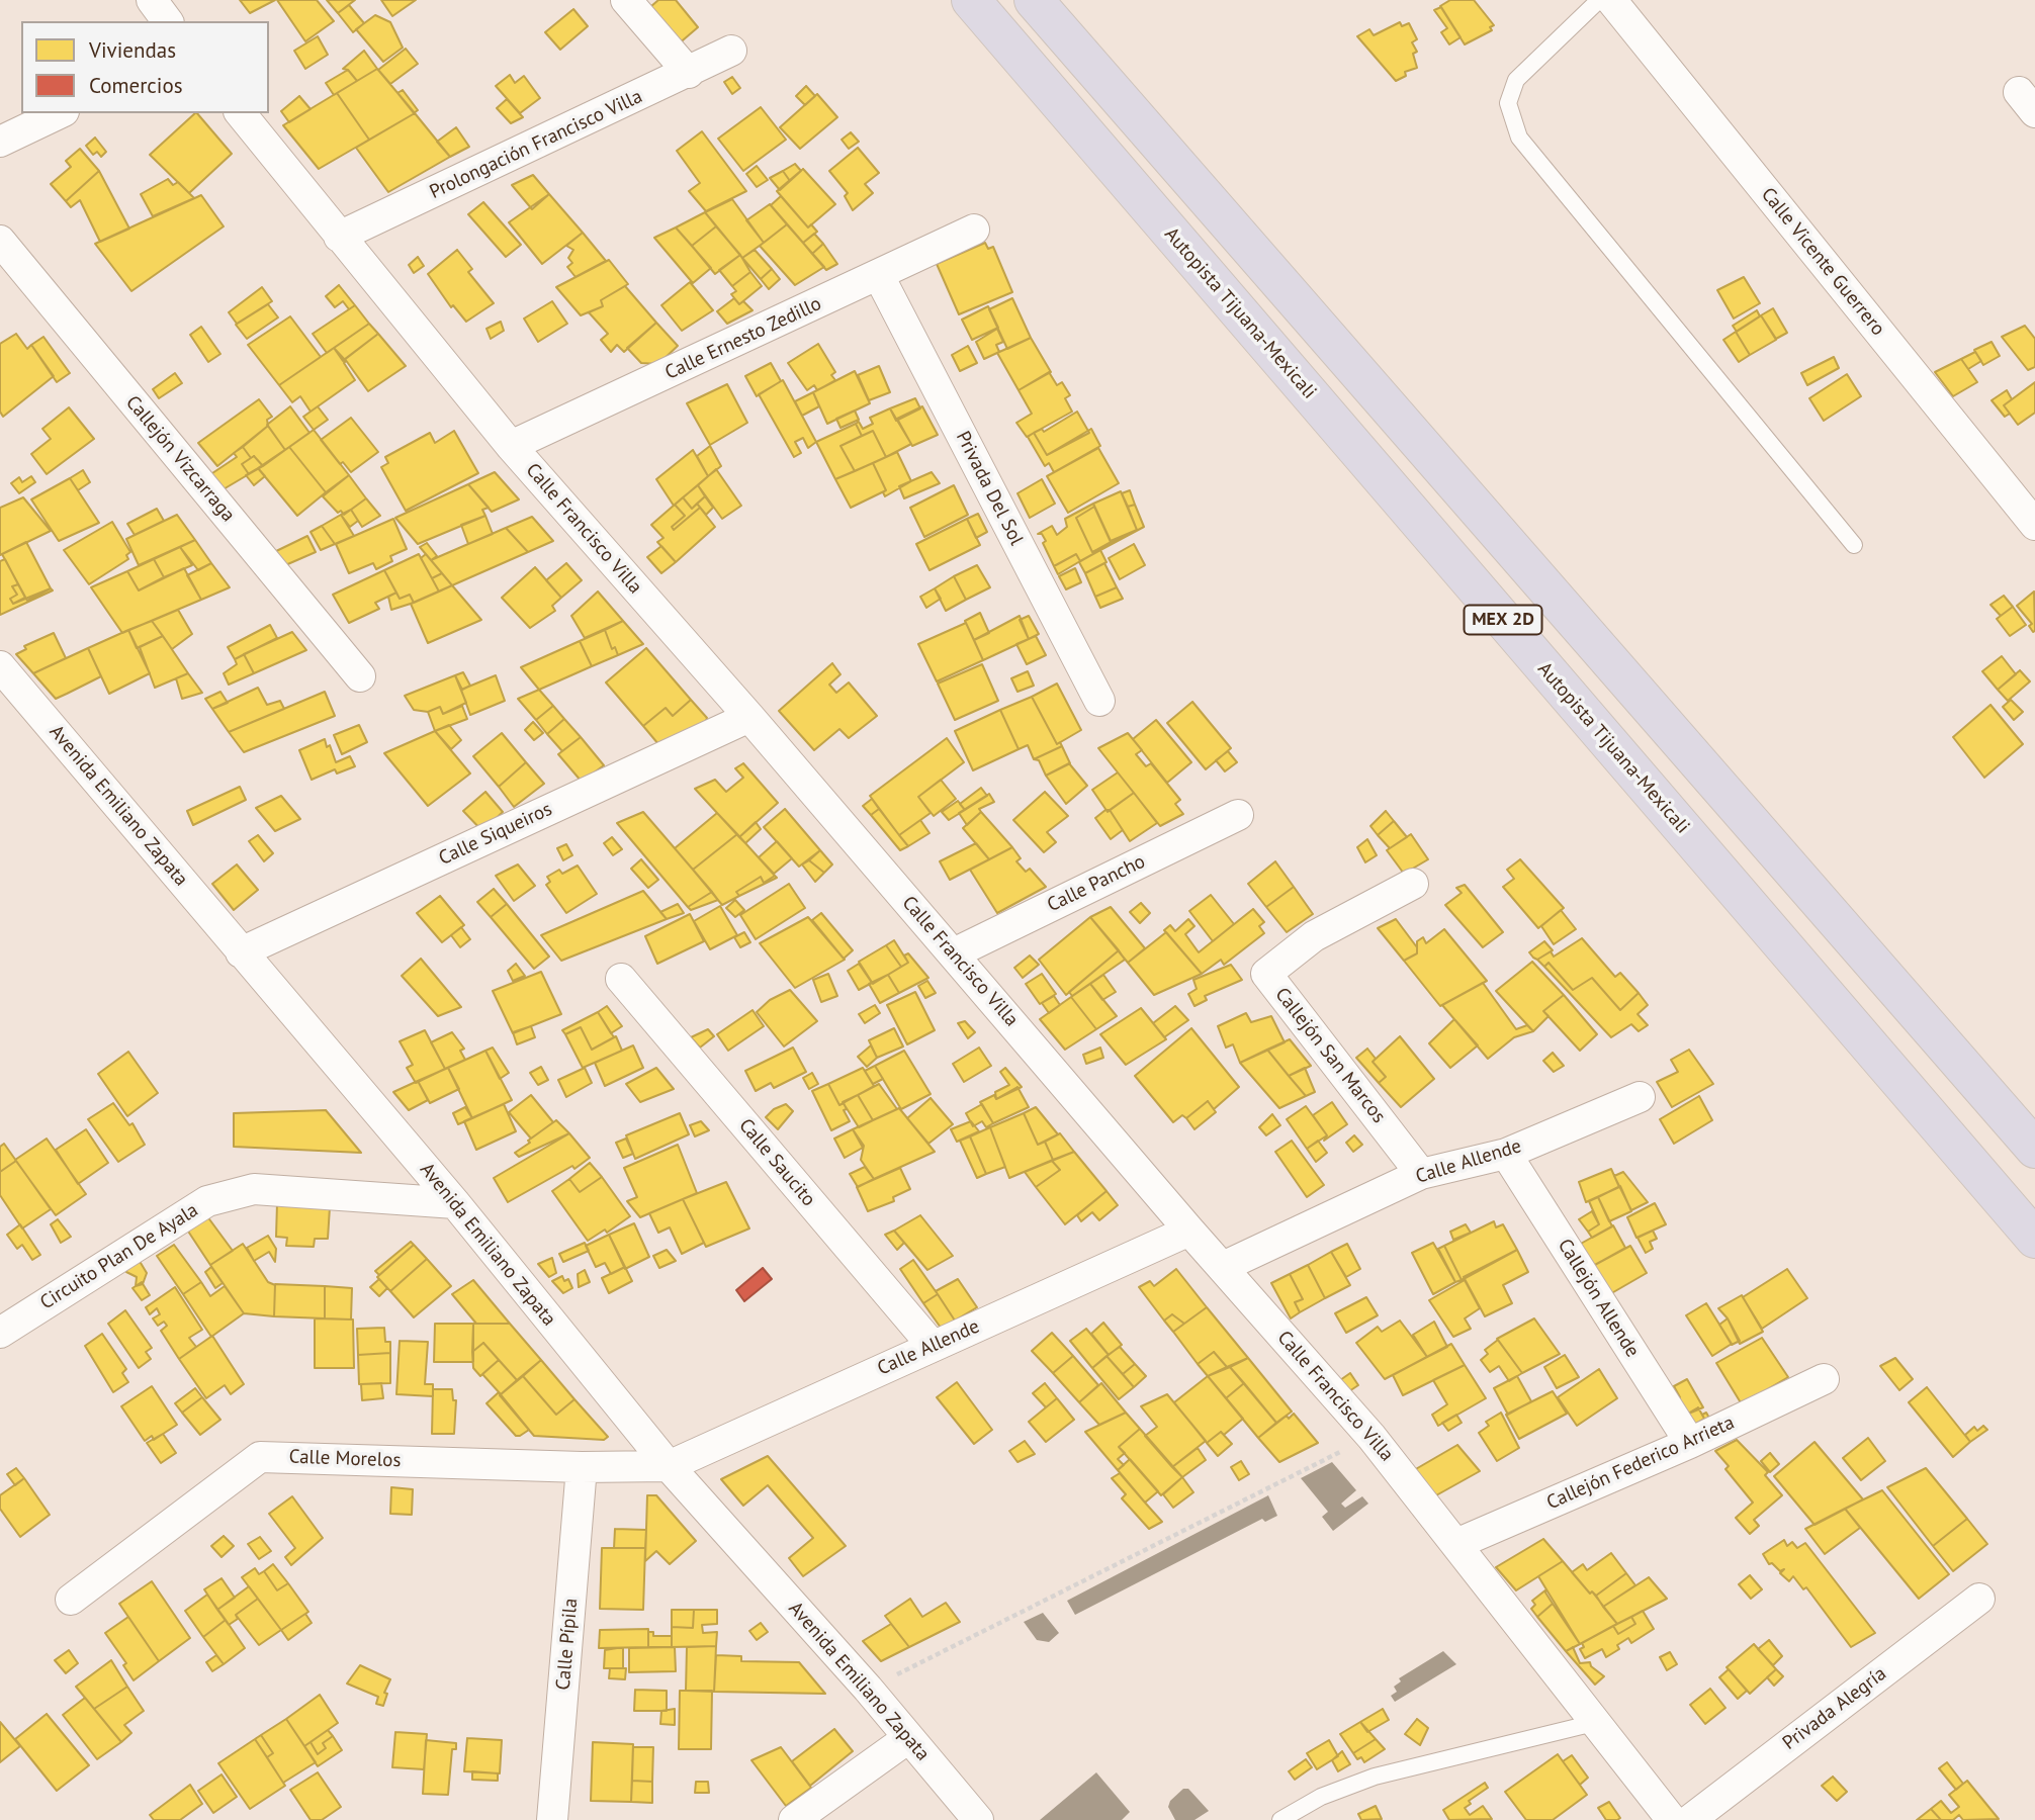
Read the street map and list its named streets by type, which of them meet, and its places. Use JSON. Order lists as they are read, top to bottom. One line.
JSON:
{"streets":{"highway":["Autopista Tijuana-Mexicali","MEX 2D"],"street":["Prolongación Francisco Villa","Calle Vicente Guerrero","Calle Ernesto Zedillo","Callejón Vizcarraga","Privada Del Sol","Calle Francisco Villa","Avenida Emiliano Zapata","Calle Siqueiros","Calle Pancho","Callejón San Marcos","Calle Allende","Calle Saucito","Circuito Plan De Ayala","Callejón Allende","Calle Morelos","Callejón Federico Arrieta","Calle Pípila","Privada Alegría"]},"crossings":[["Prolongación Francisco Villa","Calle Francisco Villa"],["Calle Ernesto Zedillo","Privada Del Sol"],["Calle Ernesto Zedillo","Calle Francisco Villa"],["Calle Francisco Villa","Calle Siqueiros"],["Calle Francisco Villa","Calle Pancho"],["Calle Francisco Villa","Calle Allende"],["Calle Francisco Villa","Callejón Federico Arrieta"],["Avenida Emiliano Zapata","Calle Siqueiros"],["Avenida Emiliano Zapata","Calle Allende"],["Avenida Emiliano Zapata","Circuito Plan De Ayala"],["Avenida Emiliano Zapata","Calle Morelos"],["Callejón San Marcos","Calle Allende"],["Calle Allende","Calle Saucito"],["Calle Allende","Callejón Allende"],["Calle Allende","Calle Morelos"],["Callejón Allende","Callejón Federico Arrieta"],["Calle Morelos","Calle Pípila"]],"legend":["Viviendas","Comercios"]}
